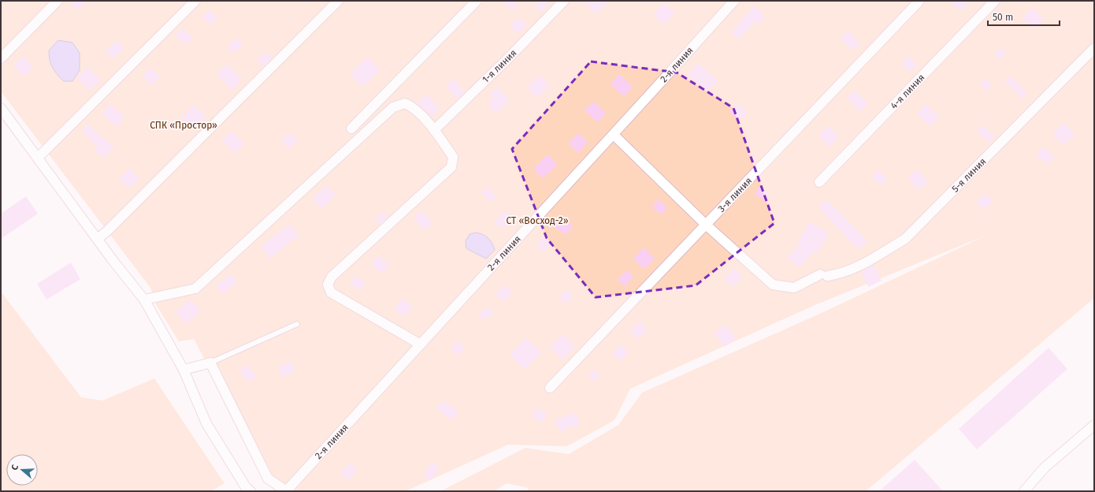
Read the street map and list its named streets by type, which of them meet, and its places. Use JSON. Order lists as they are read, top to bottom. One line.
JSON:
{"streets":{"street":["2-я линия","1-я линия","4-я линия","5-я линия","3-я линия"]},"crossings":[["2-я линия","5-я линия"],["5-я линия","3-я линия"]],"parks":["СПК «Простор»","СТ «Восход-2»"],"scale_bar":"50 m","north":"left"}
